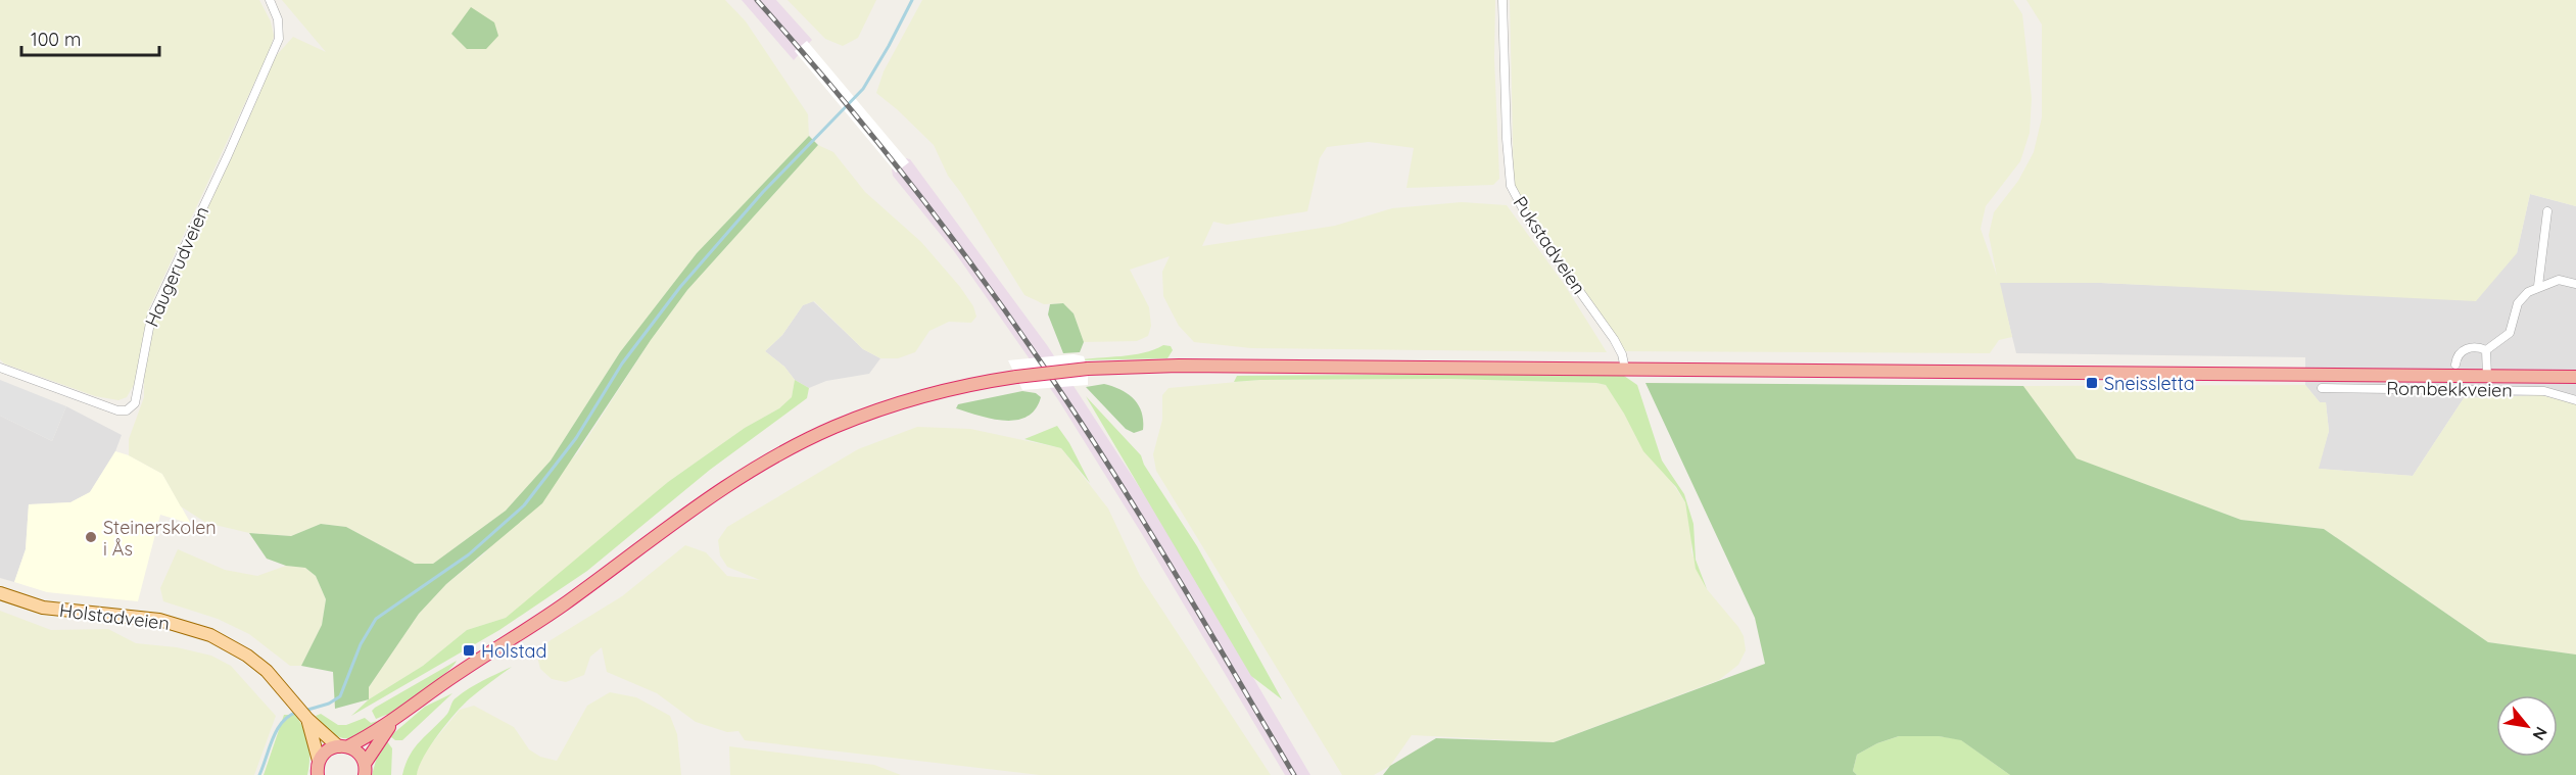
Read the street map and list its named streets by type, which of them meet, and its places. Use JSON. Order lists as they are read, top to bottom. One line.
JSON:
{"streets":{"main road":["Holstadveien"],"street":["Pukstadveien","Haugerudveien","Rombekkveien"]},"places":{"transit":["Sneissletta","Holstad"],"other":["Steinerskolen i Ås"]},"scale_bar":"100 m","north":"bottom right"}
